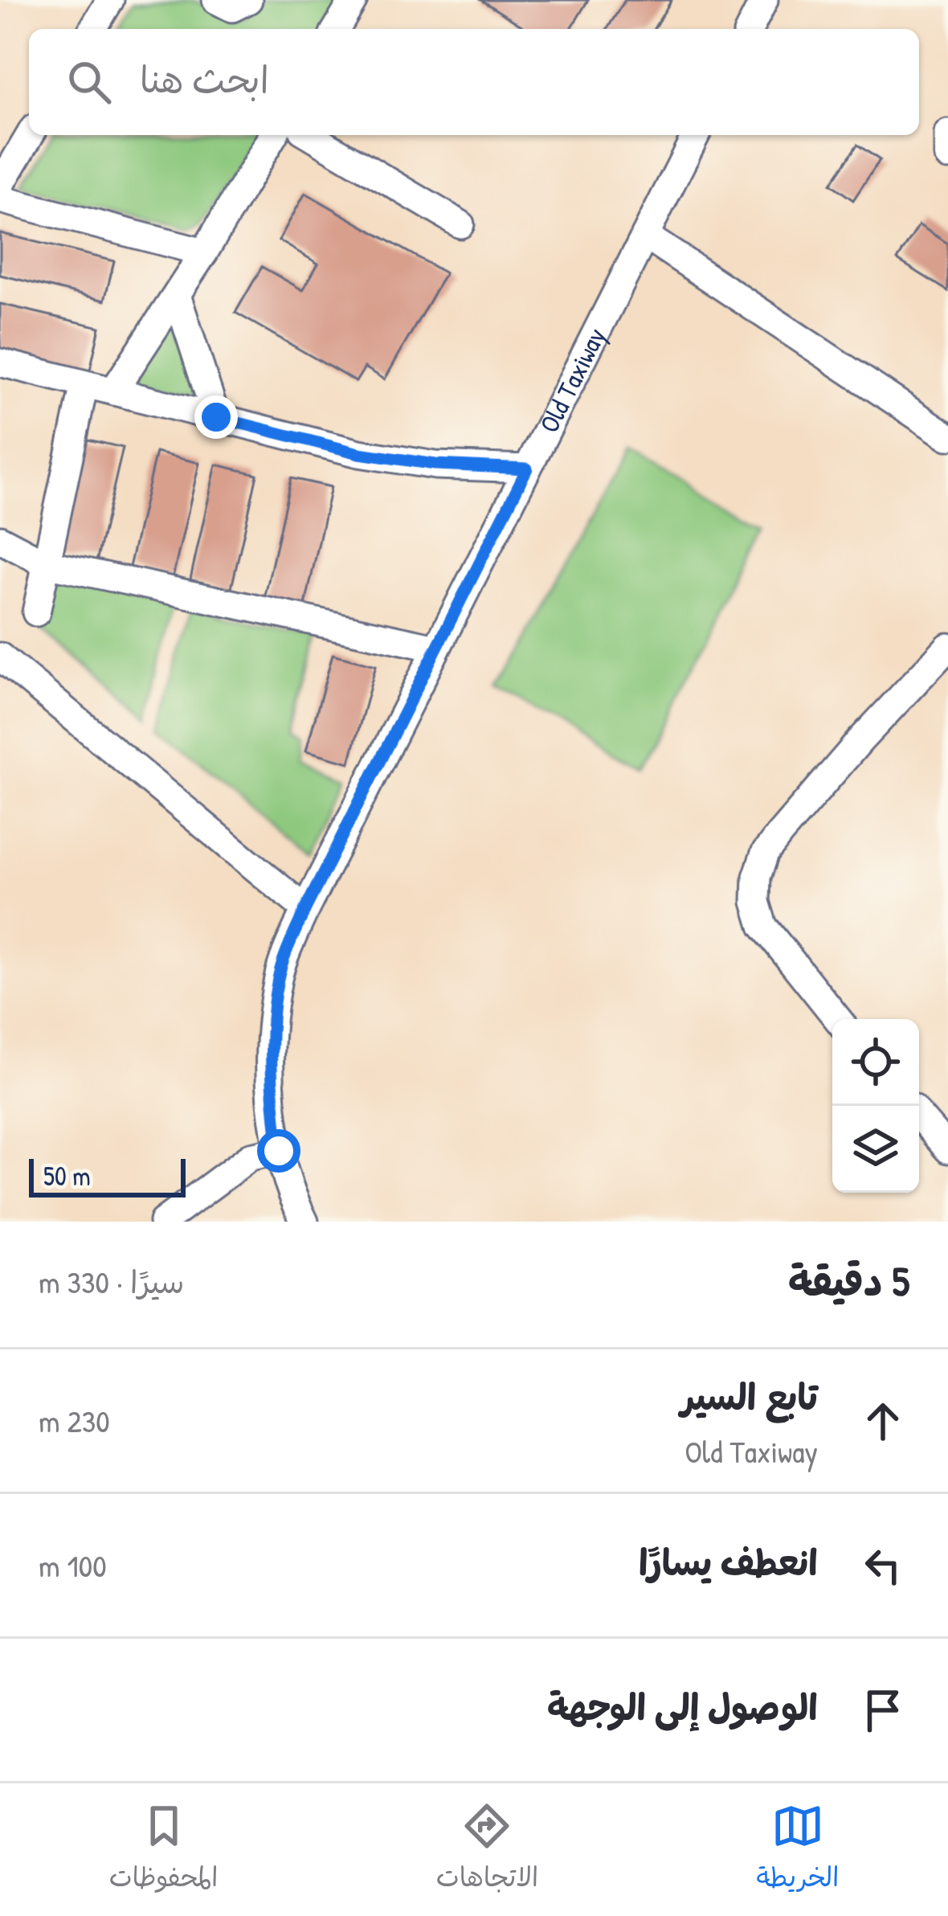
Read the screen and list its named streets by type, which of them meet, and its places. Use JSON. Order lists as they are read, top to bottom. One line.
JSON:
{"streets":{"street":["Old Taxiway"]},"scale_bar":"50 m","page":{"search":"ابحث هنا","scale":"50 m","heading":["5 دقيقة","سيرًا · 330 m"],"list":[["تابع السير","Old Taxiway","230 m"],["انعطف يسارًا","100 m"],"الوصول إلى الوجهة"],"nav":["الخريطة","الاتجاهات","المحفوظات"]}}
